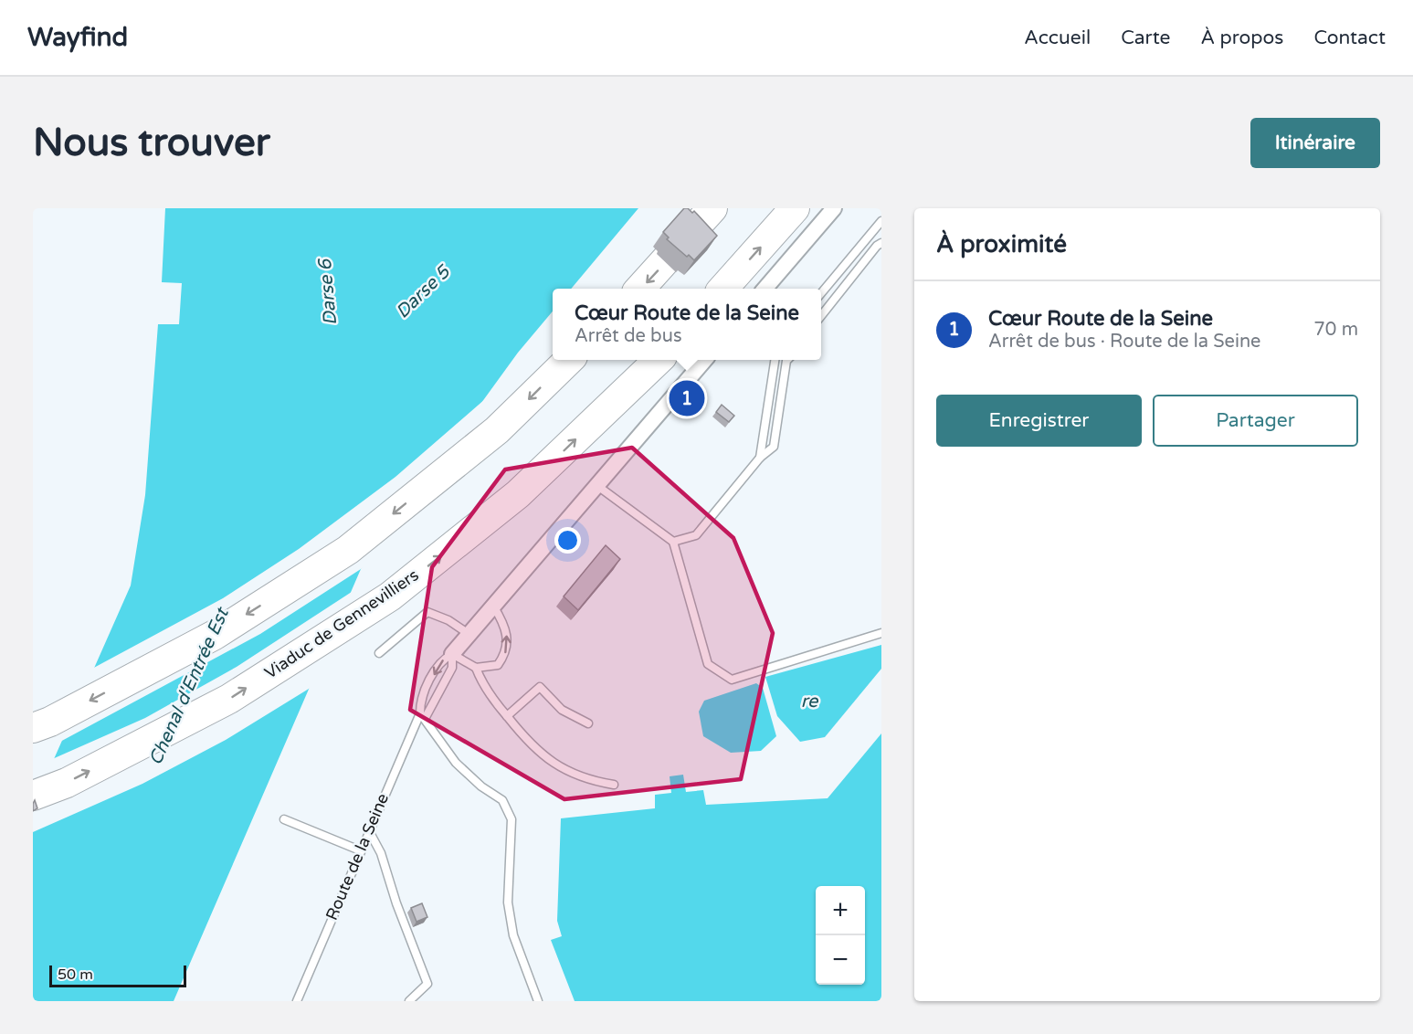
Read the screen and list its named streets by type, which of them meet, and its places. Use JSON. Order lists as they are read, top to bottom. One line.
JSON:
{"streets":{"highway":["Viaduc de Gennevilliers"],"street":["Route de la Seine"]},"water":["Darse 6","Darse 5","Chenal d'Entrée Est","re"],"scale_bar":"50 m","page":{"header":"Wayfind","nav":["Accueil","Carte","À propos","Contact"],"buttons":["Itinéraire",["Enregistrer","Partager"]],"title":"Nous trouver","heading":"À proximité","list":[{"mark":"1","name":"Cœur Route de la Seine","note":"Arrêt de bus · Route de la Seine","value":"70 m"}],"popup":["Cœur Route de la Seine","Arrêt de bus"],"pins":"1","map_buttons":["+","−"],"scale":"50 m"}}
